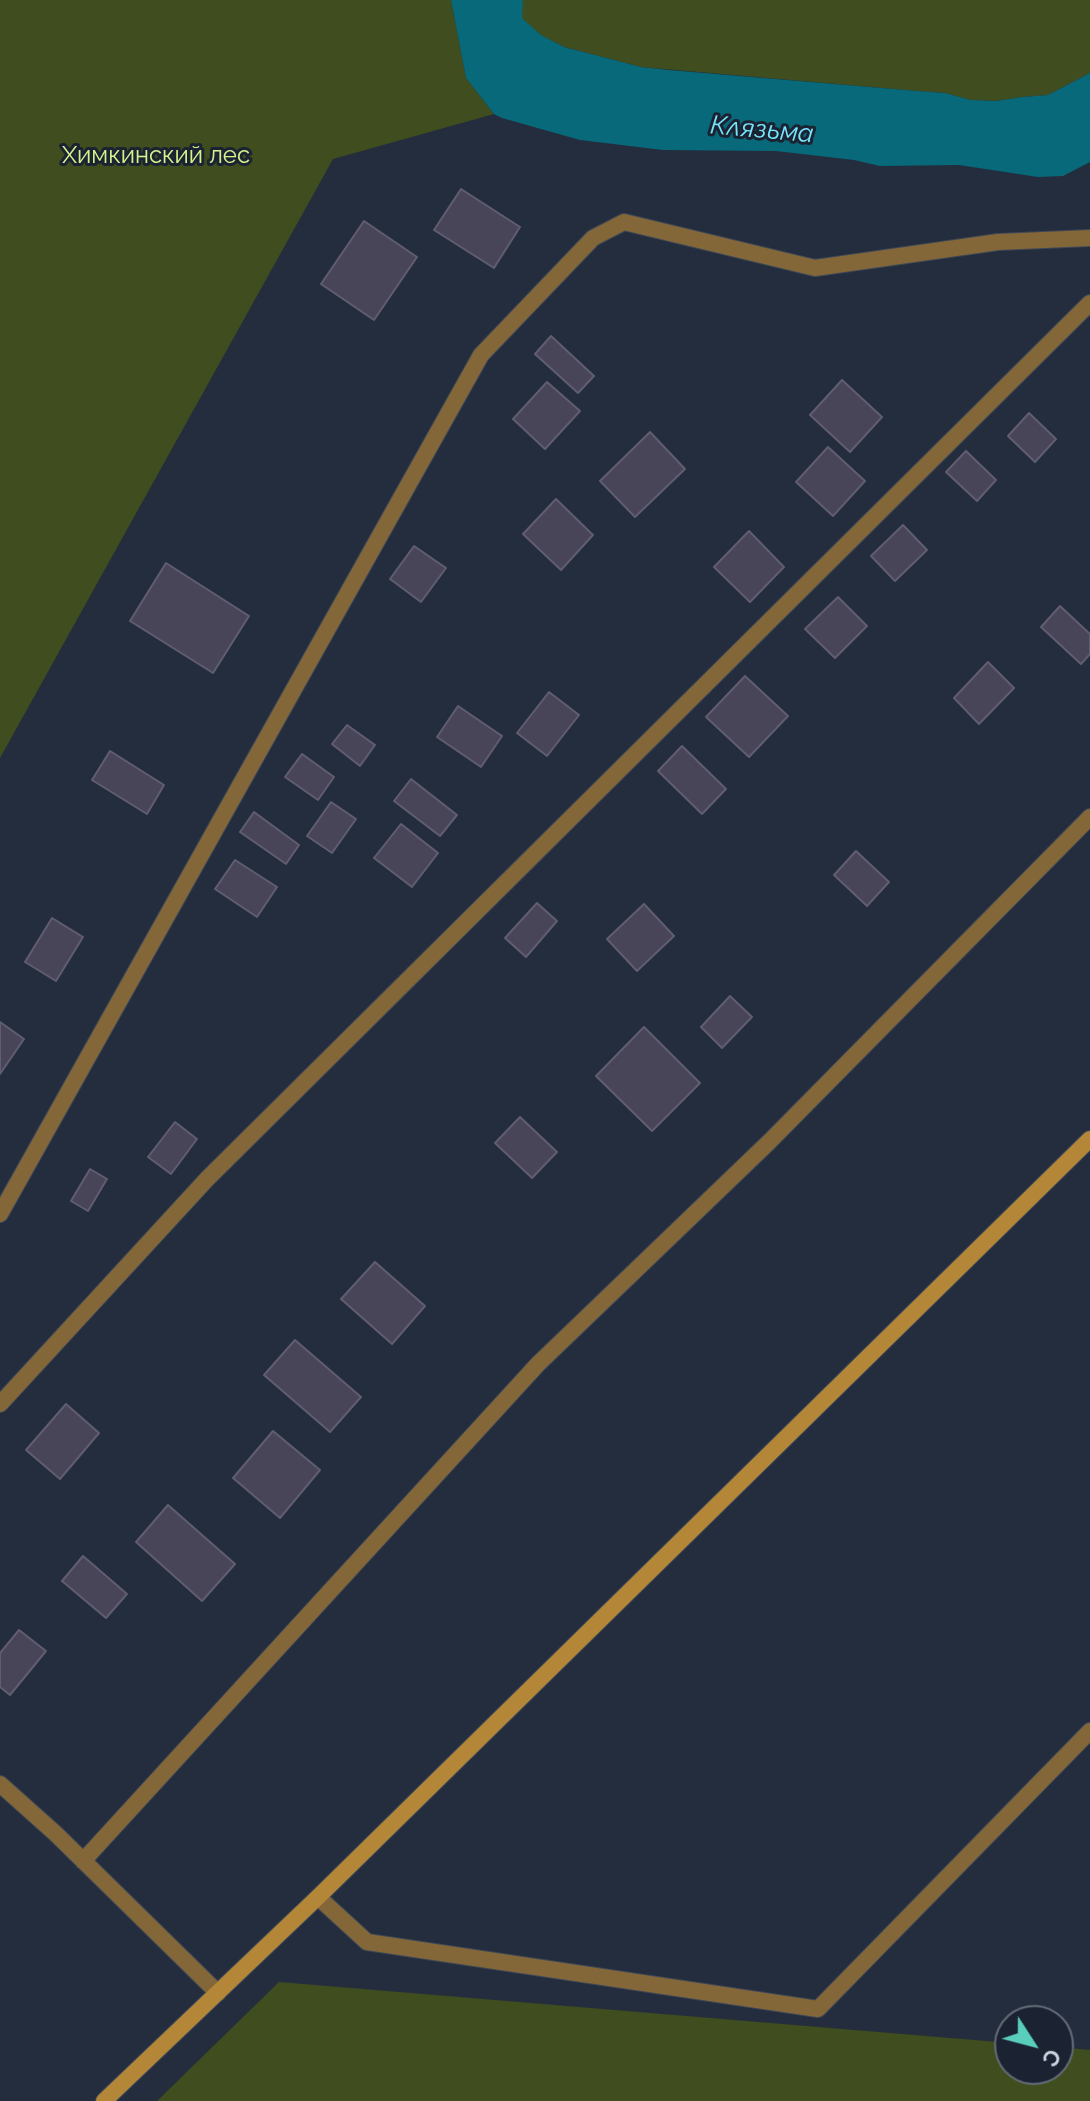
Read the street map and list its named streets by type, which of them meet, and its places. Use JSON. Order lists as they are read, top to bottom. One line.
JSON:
{"water":["Клязьма"],"parks":["Химкинский лес"],"north":"bottom right"}
